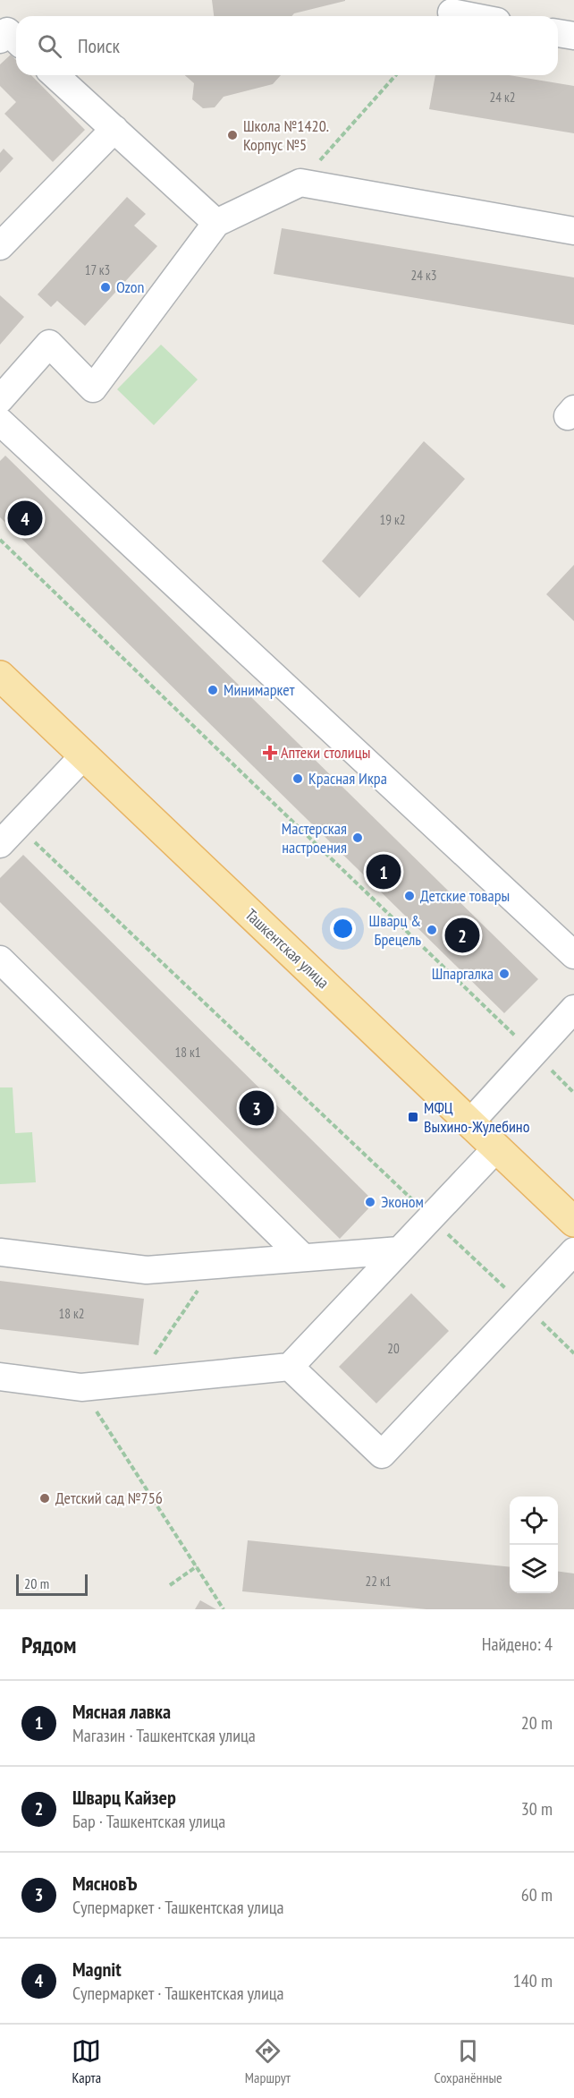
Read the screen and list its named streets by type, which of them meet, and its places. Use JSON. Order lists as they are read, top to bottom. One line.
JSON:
{"streets":{"main road":["Ташкентская улица"]},"places":{"other":["Школа №1420. Корпус №5","Ozon","Минимаркет","Красная Икра","Мастерская настроения","Детские товары","Шварц & Брецель","Шпаргалка","Эконом","Детский сад №756"],"health":["Аптеки столицы"],"transit":["МФЦ Выхино-Жулебино"]},"house_numbers":["24 к2","17 к3","24 к3","19 к2","18 к1","18 к2","20","22 к1"],"scale_bar":"20 m","page":{"search":"Поиск","pins":["4","1","2","3"],"scale":"20 m","heading":["Рядом","Найдено: 4"],"list":[{"mark":"1","name":"Мясная лавка","note":"Магазин · Ташкентская улица","value":"20 m"},{"mark":"2","name":"Шварц Кайзер","note":"Бар · Ташкентская улица","value":"30 m"},{"mark":"3","name":"МясновЪ","note":"Супермаркет · Ташкентская улица","value":"60 m"},{"mark":"4","name":"Magnit","note":"Супермаркет · Ташкентская улица","value":"140 m"}],"nav":["Карта","Маршрут","Сохранённые"]}}
